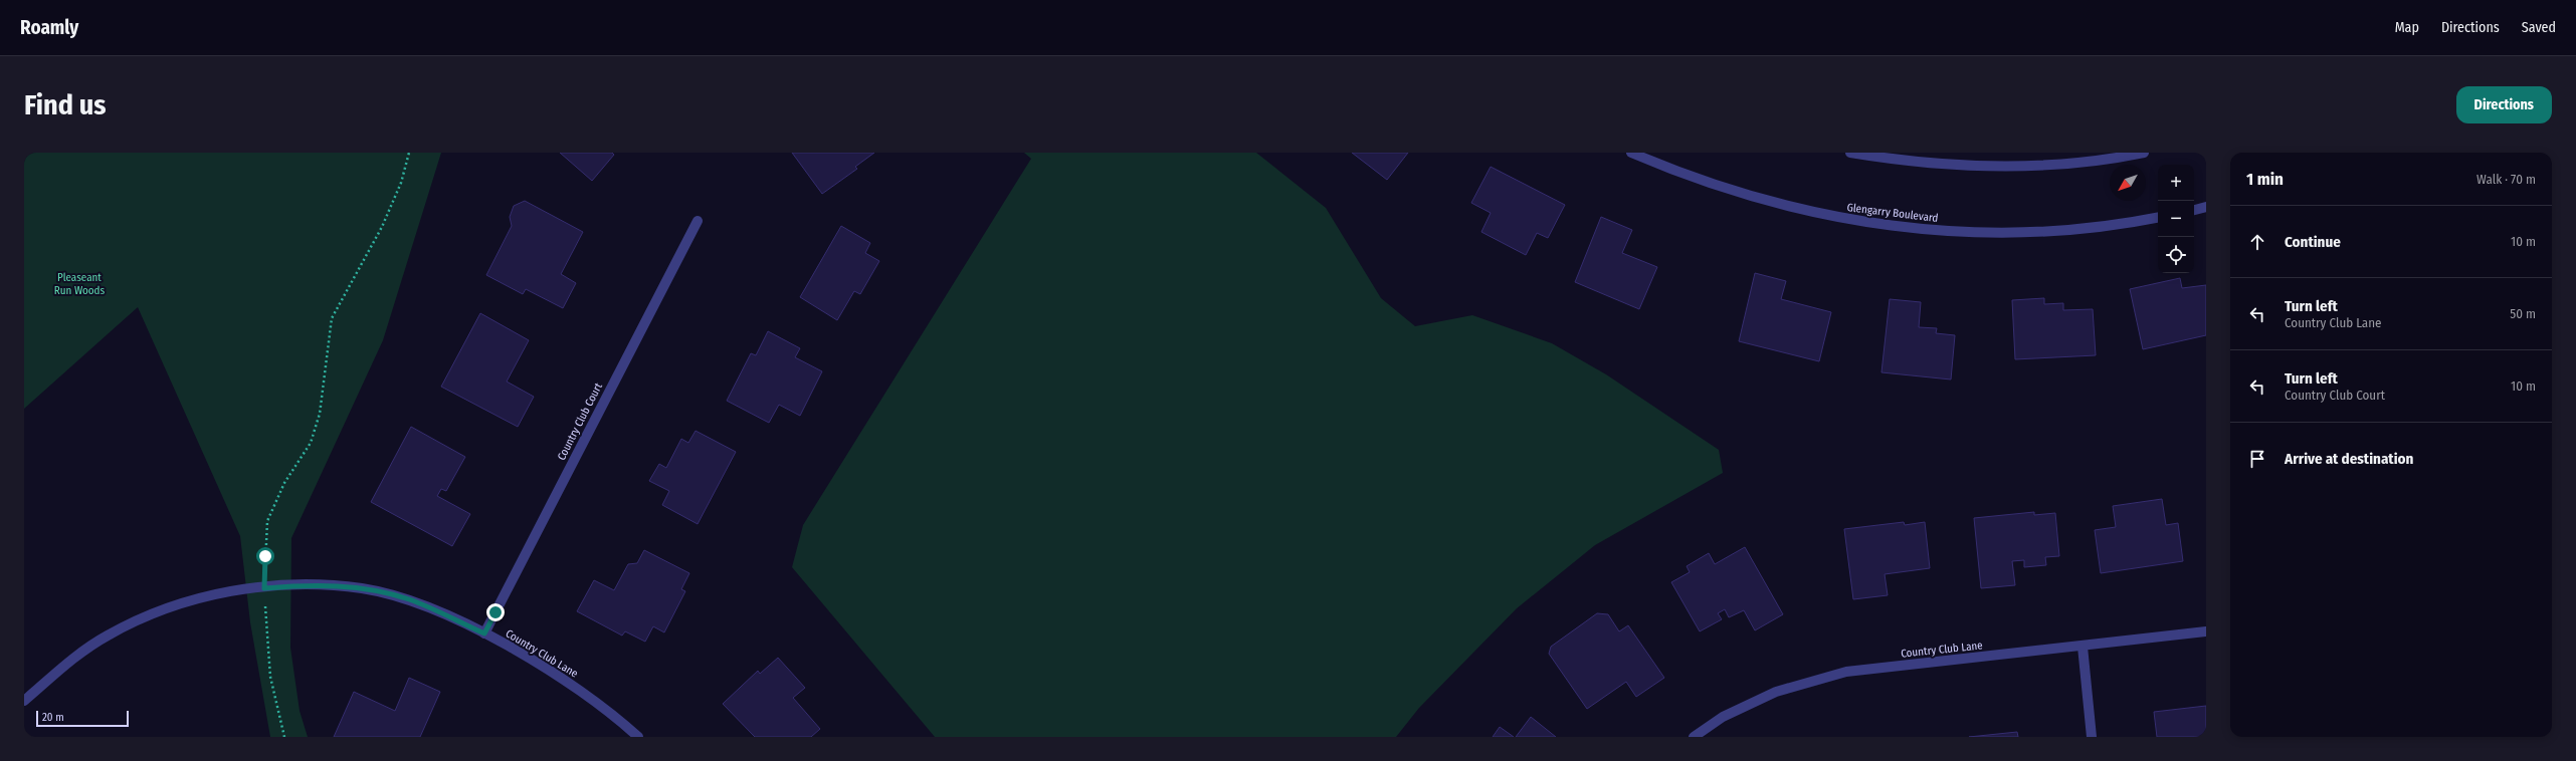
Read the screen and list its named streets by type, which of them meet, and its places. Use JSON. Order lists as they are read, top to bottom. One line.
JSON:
{"streets":{"street":["Glengarry Boulevard","Country Club Court","Country Club Lane"]},"crossings":[["Country Club Court","Country Club Lane"]],"parks":["Pleaseant Run Woods"],"scale_bar":"20 m","north":"bottom left","page":{"header":"Roamly","nav":["Map","Directions","Saved"],"buttons":"Directions","title":"Find us","heading":["1 min","Walk · 70 m"],"map_buttons":["+","−"],"list":[["Continue","10 m"],["Turn left","Country Club Lane","50 m"],["Turn left","Country Club Court","10 m"],"Arrive at destination"],"scale":"20 m"}}
